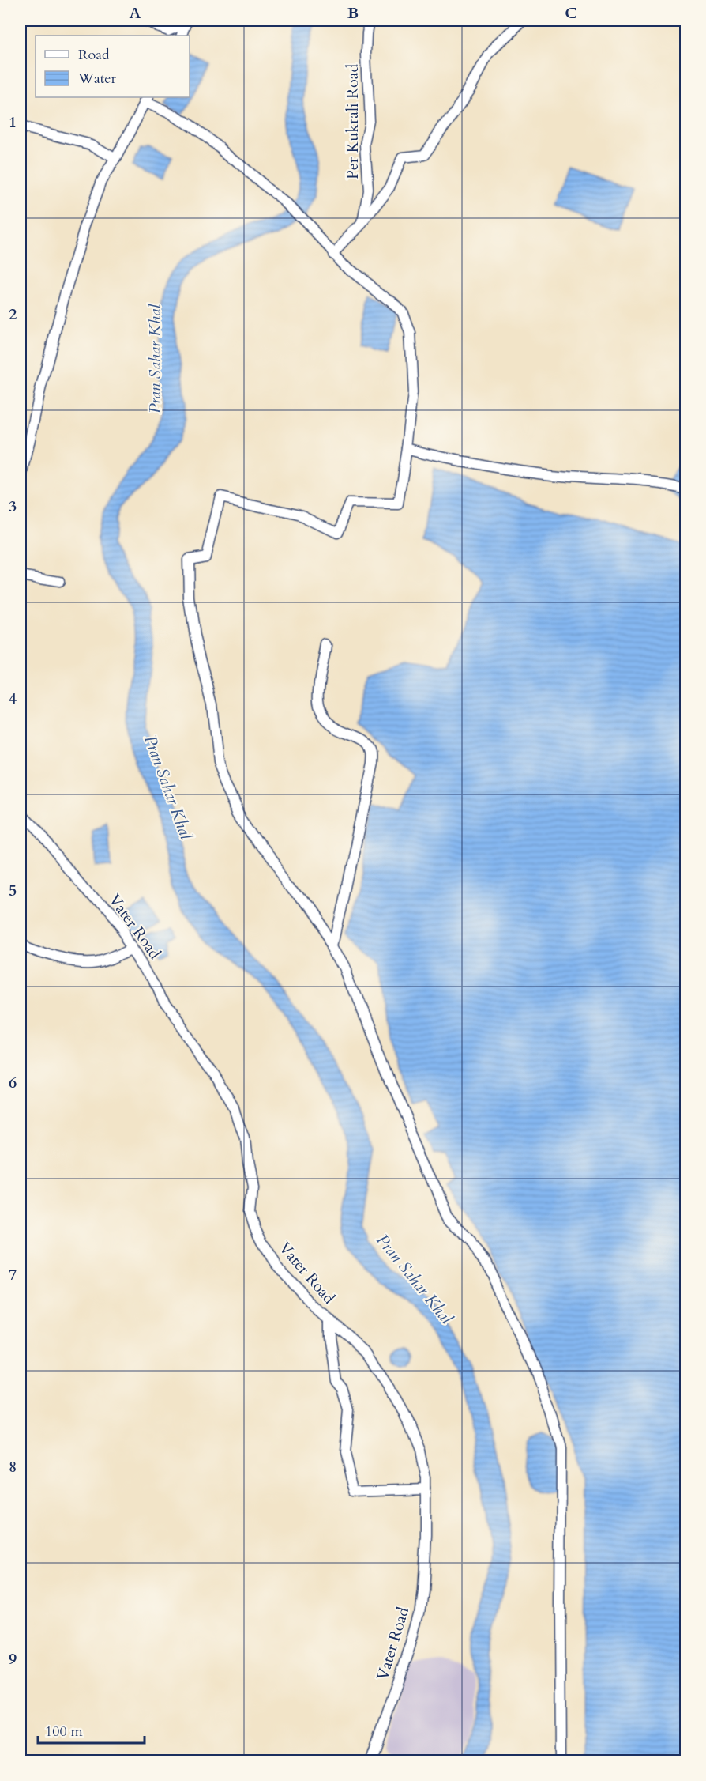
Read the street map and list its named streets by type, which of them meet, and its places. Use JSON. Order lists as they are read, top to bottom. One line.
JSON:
{"streets":{"street":["Per Kukrali Road","Vater Road"]},"water":["Pran Sahar Khal"],"legend":["Road","Water"],"scale_bar":"100 m","grid":{"columns":["A","B","C"],"rows":["1","2","3","4","5","6","7","8","9"]}}
